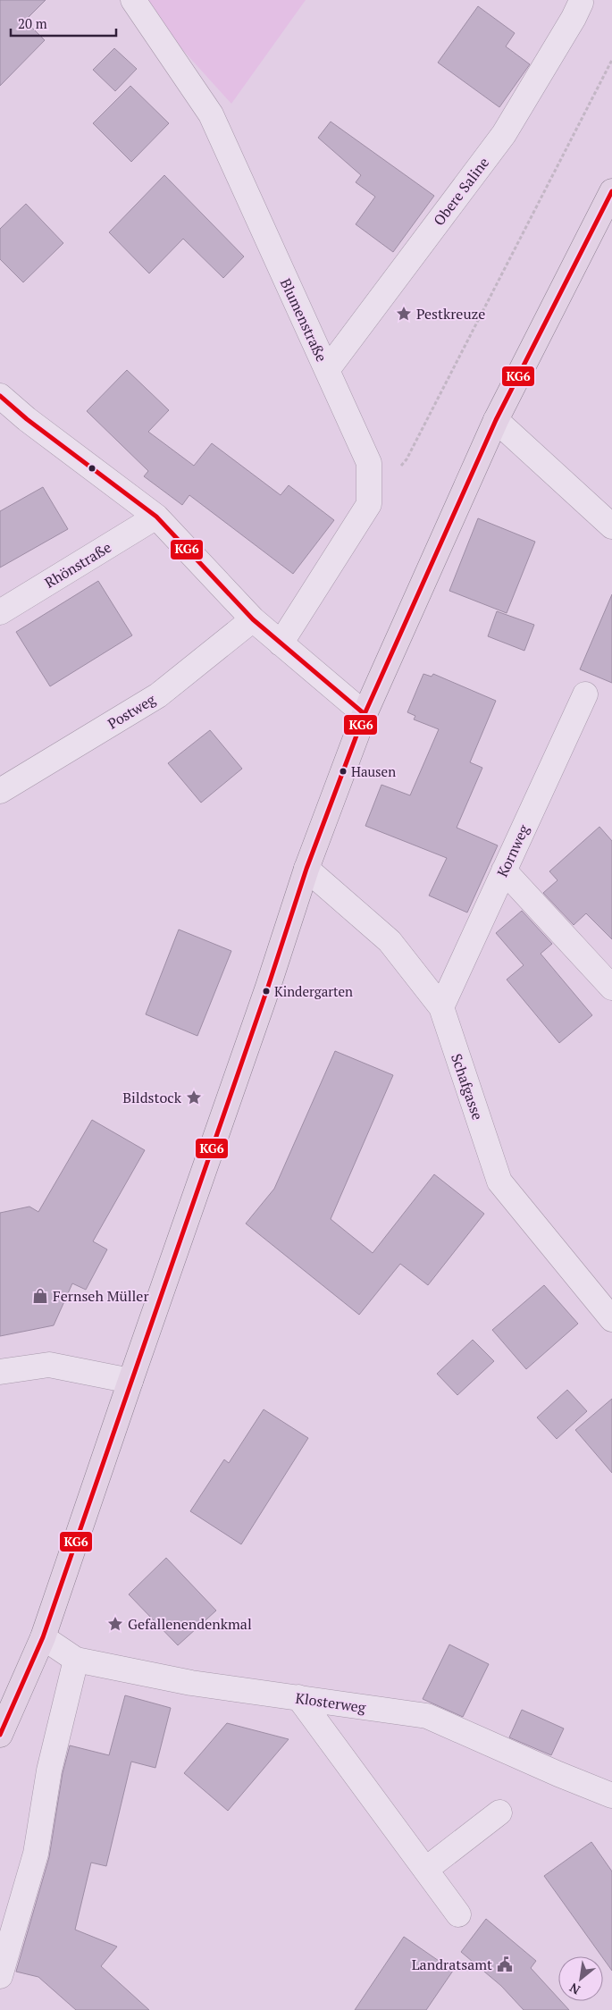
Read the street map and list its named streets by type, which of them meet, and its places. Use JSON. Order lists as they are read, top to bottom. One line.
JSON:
{"streets":{"street":["Obere Saline","Blumenstraße","Rhönstraße","Postweg","Kornweg","Schafgasse","Klosterweg"]},"crossings":[["Obere Saline","Blumenstraße"],["Kornweg","Schafgasse"]],"places":{"place":["Pestkreuze","Bildstock","Gefallenendenkmal"],"other":["Hausen","Kindergarten"],"shop":["Fernseh Müller"],"public building":["Landratsamt"]},"lines":["transit line KG6"],"scale_bar":"20 m","north":"bottom left"}
